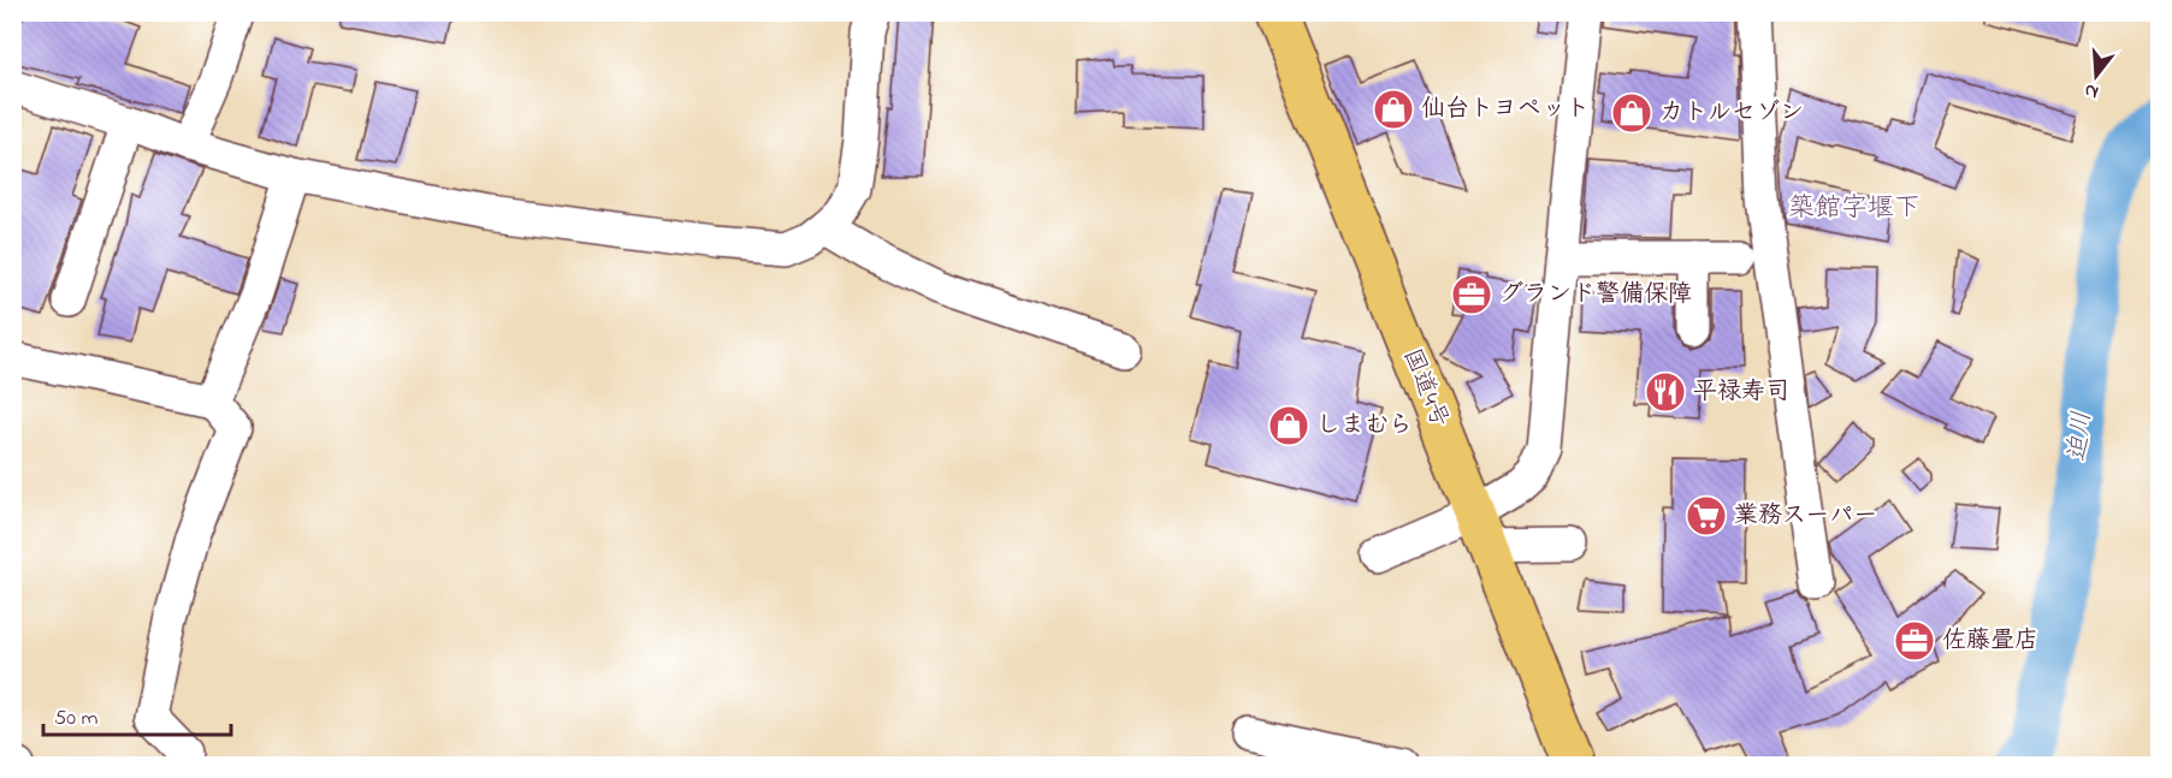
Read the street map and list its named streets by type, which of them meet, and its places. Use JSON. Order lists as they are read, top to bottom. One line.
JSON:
{"streets":{"highway":["国道4号"]},"districts":["築館字堰下"],"water":["迫川"],"places":{"shop":["仙台トヨペット","カトルセゾン","しまむら"],"office":["グランド警備保障","佐藤畳店"],"restaurant":["平禄寿司"],"supermarket":["業務スーパー"]},"scale_bar":"50 m","north":"bottom"}
